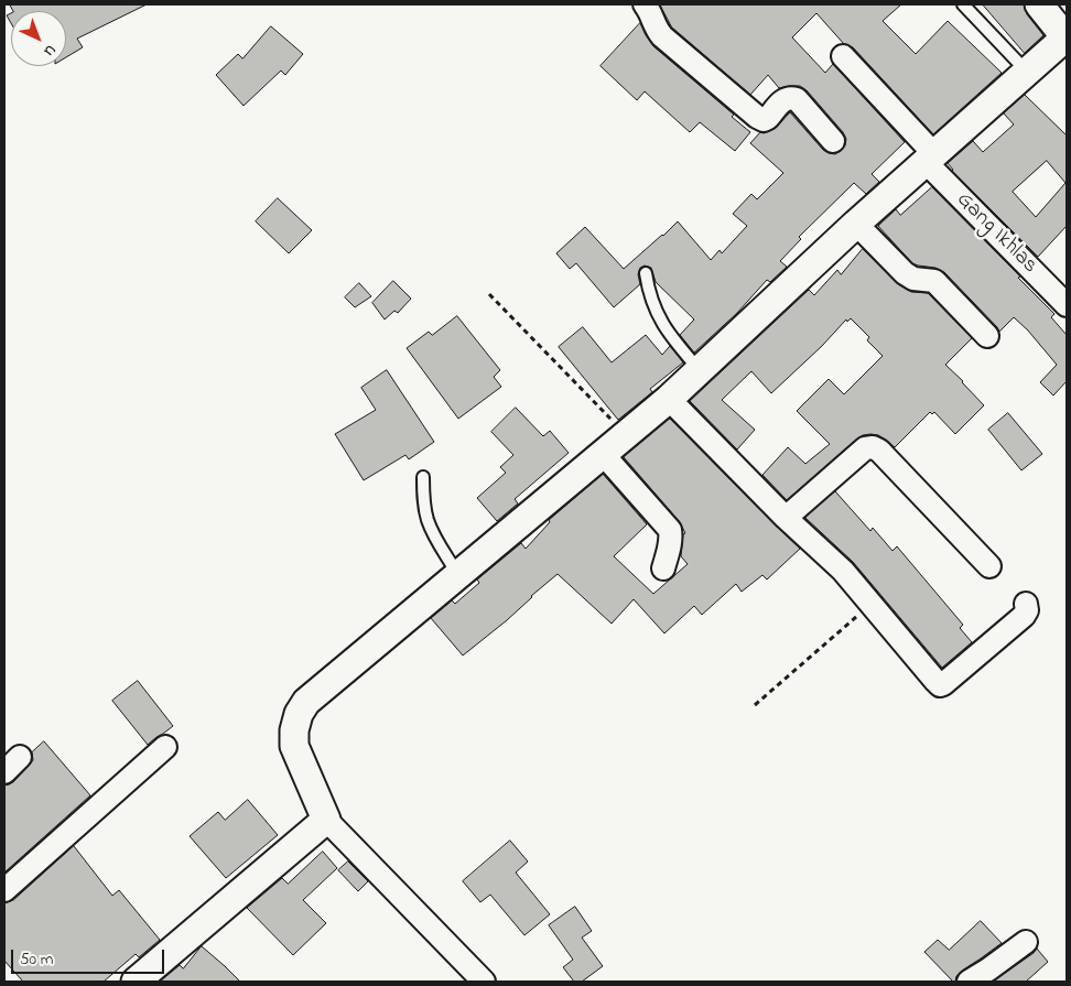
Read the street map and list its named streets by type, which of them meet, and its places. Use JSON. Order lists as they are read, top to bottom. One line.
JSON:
{"streets":{"street":["Gang Ikhlas"]},"scale_bar":"50 m","north":"bottom right"}
